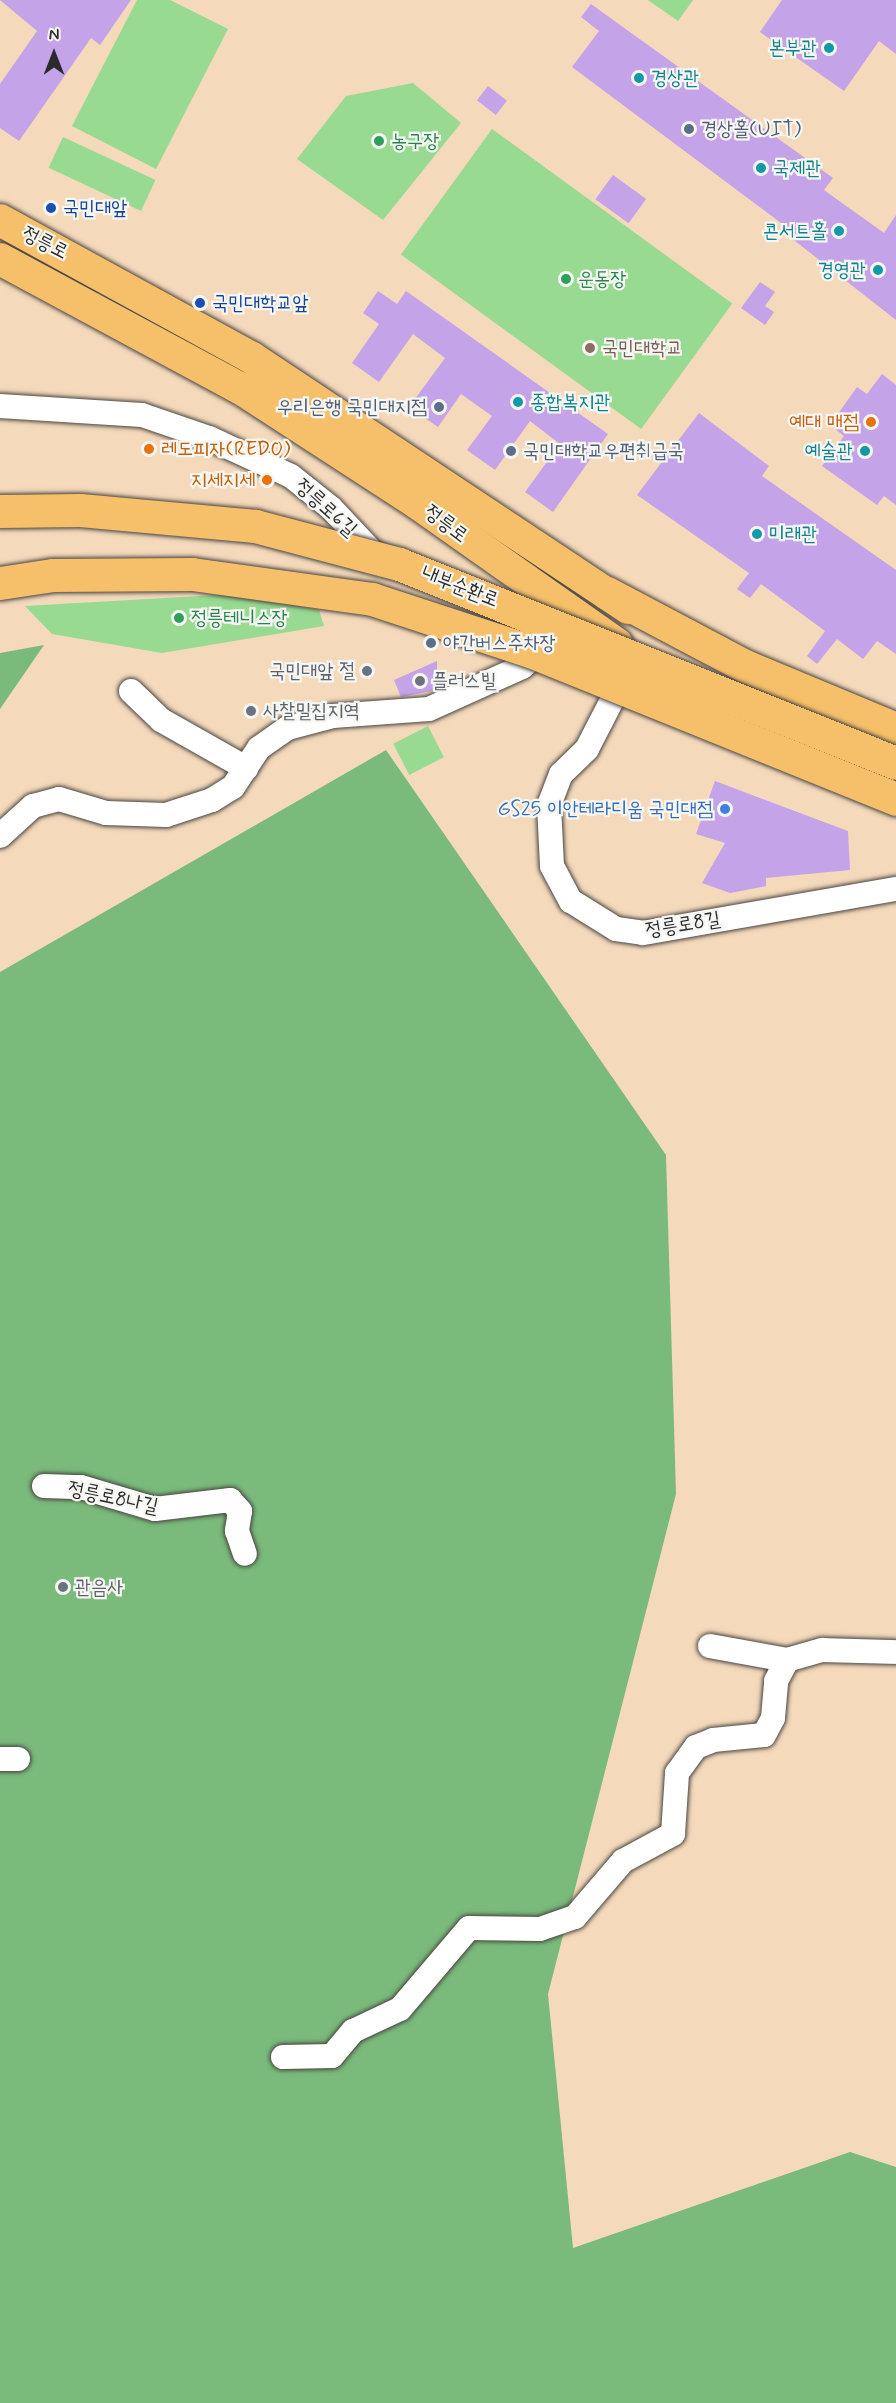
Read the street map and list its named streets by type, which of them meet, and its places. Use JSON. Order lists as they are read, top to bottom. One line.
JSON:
{"streets":{"highway":["내부순환로"],"main road":["정릉로"],"street":["정릉로6길","정릉로8길","정릉로8나길"]},"crossings":[["정릉로","정릉로6길"],["정릉로","내부순환로"],["정릉로","정릉로8길"],["정릉로6길","정릉로8길"]],"places":["본부관","경상관","경상홀(UIT)","농구장","국제관","국민대앞","콘서트홀","경영관","운동장","국민대학교앞","국민대학교","종합복지관","우리은행 국민대지점","예대 매점","레도피자(REDO)","국민대학교우편취급국","예술관","지세지세","미래관","정릉테니스장","야간버스주차장","국민대앞 절","플러스빌","사찰밀집지역","GS25 이안테라디움 국민대점","관음사"],"north":"top"}
